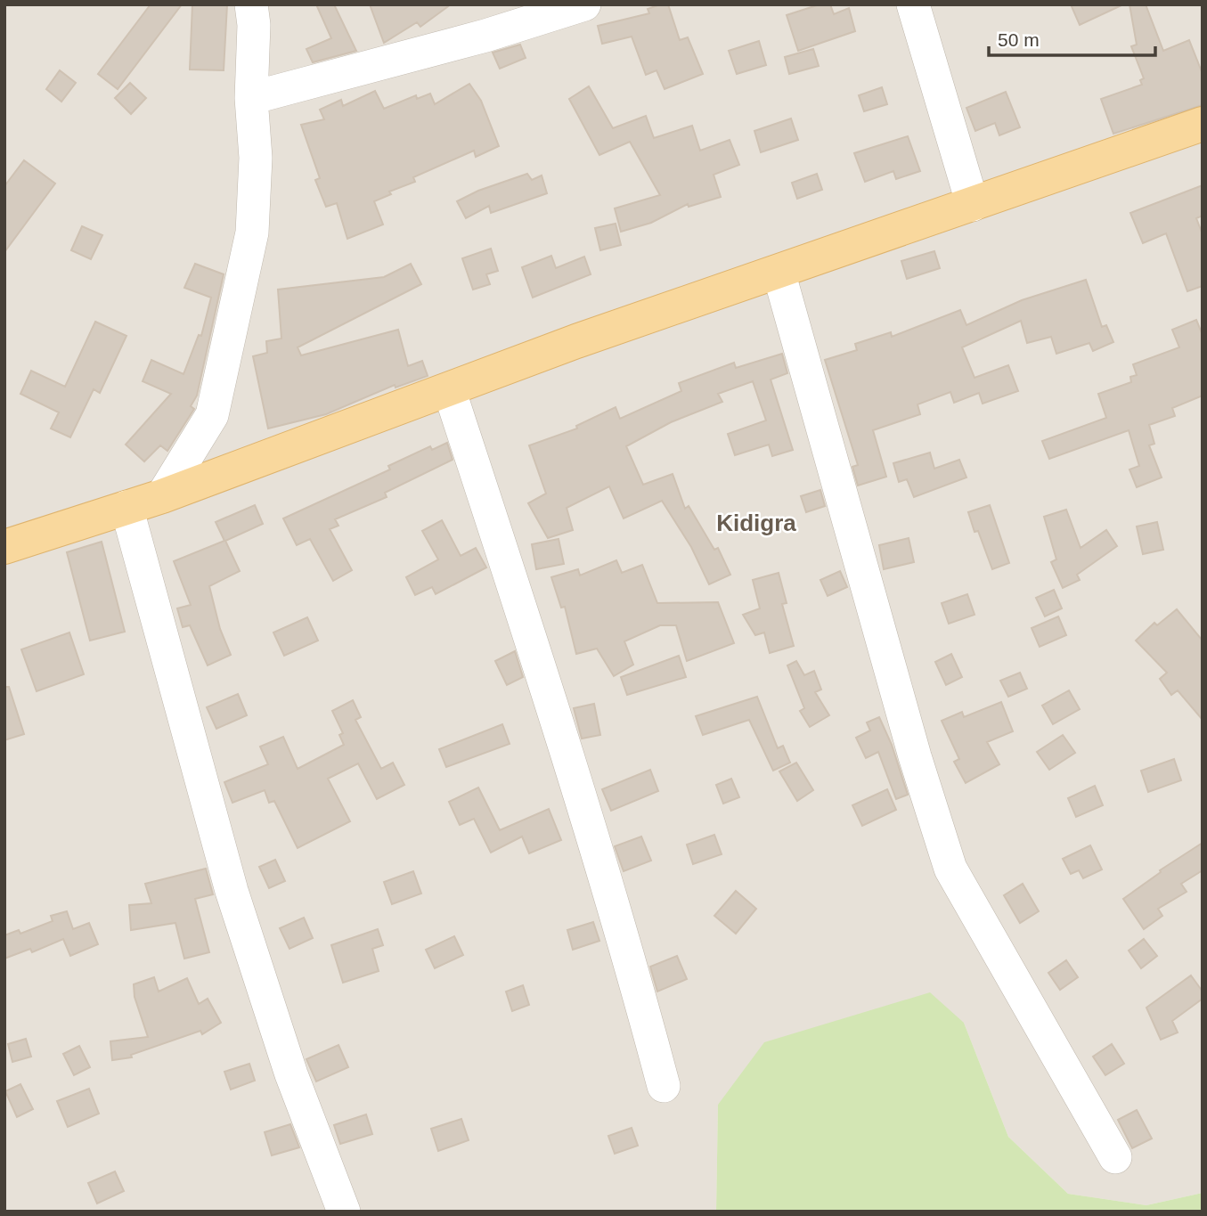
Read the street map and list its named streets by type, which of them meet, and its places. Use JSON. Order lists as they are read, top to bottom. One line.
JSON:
{"districts":["Kidigra"],"scale_bar":"50 m"}
